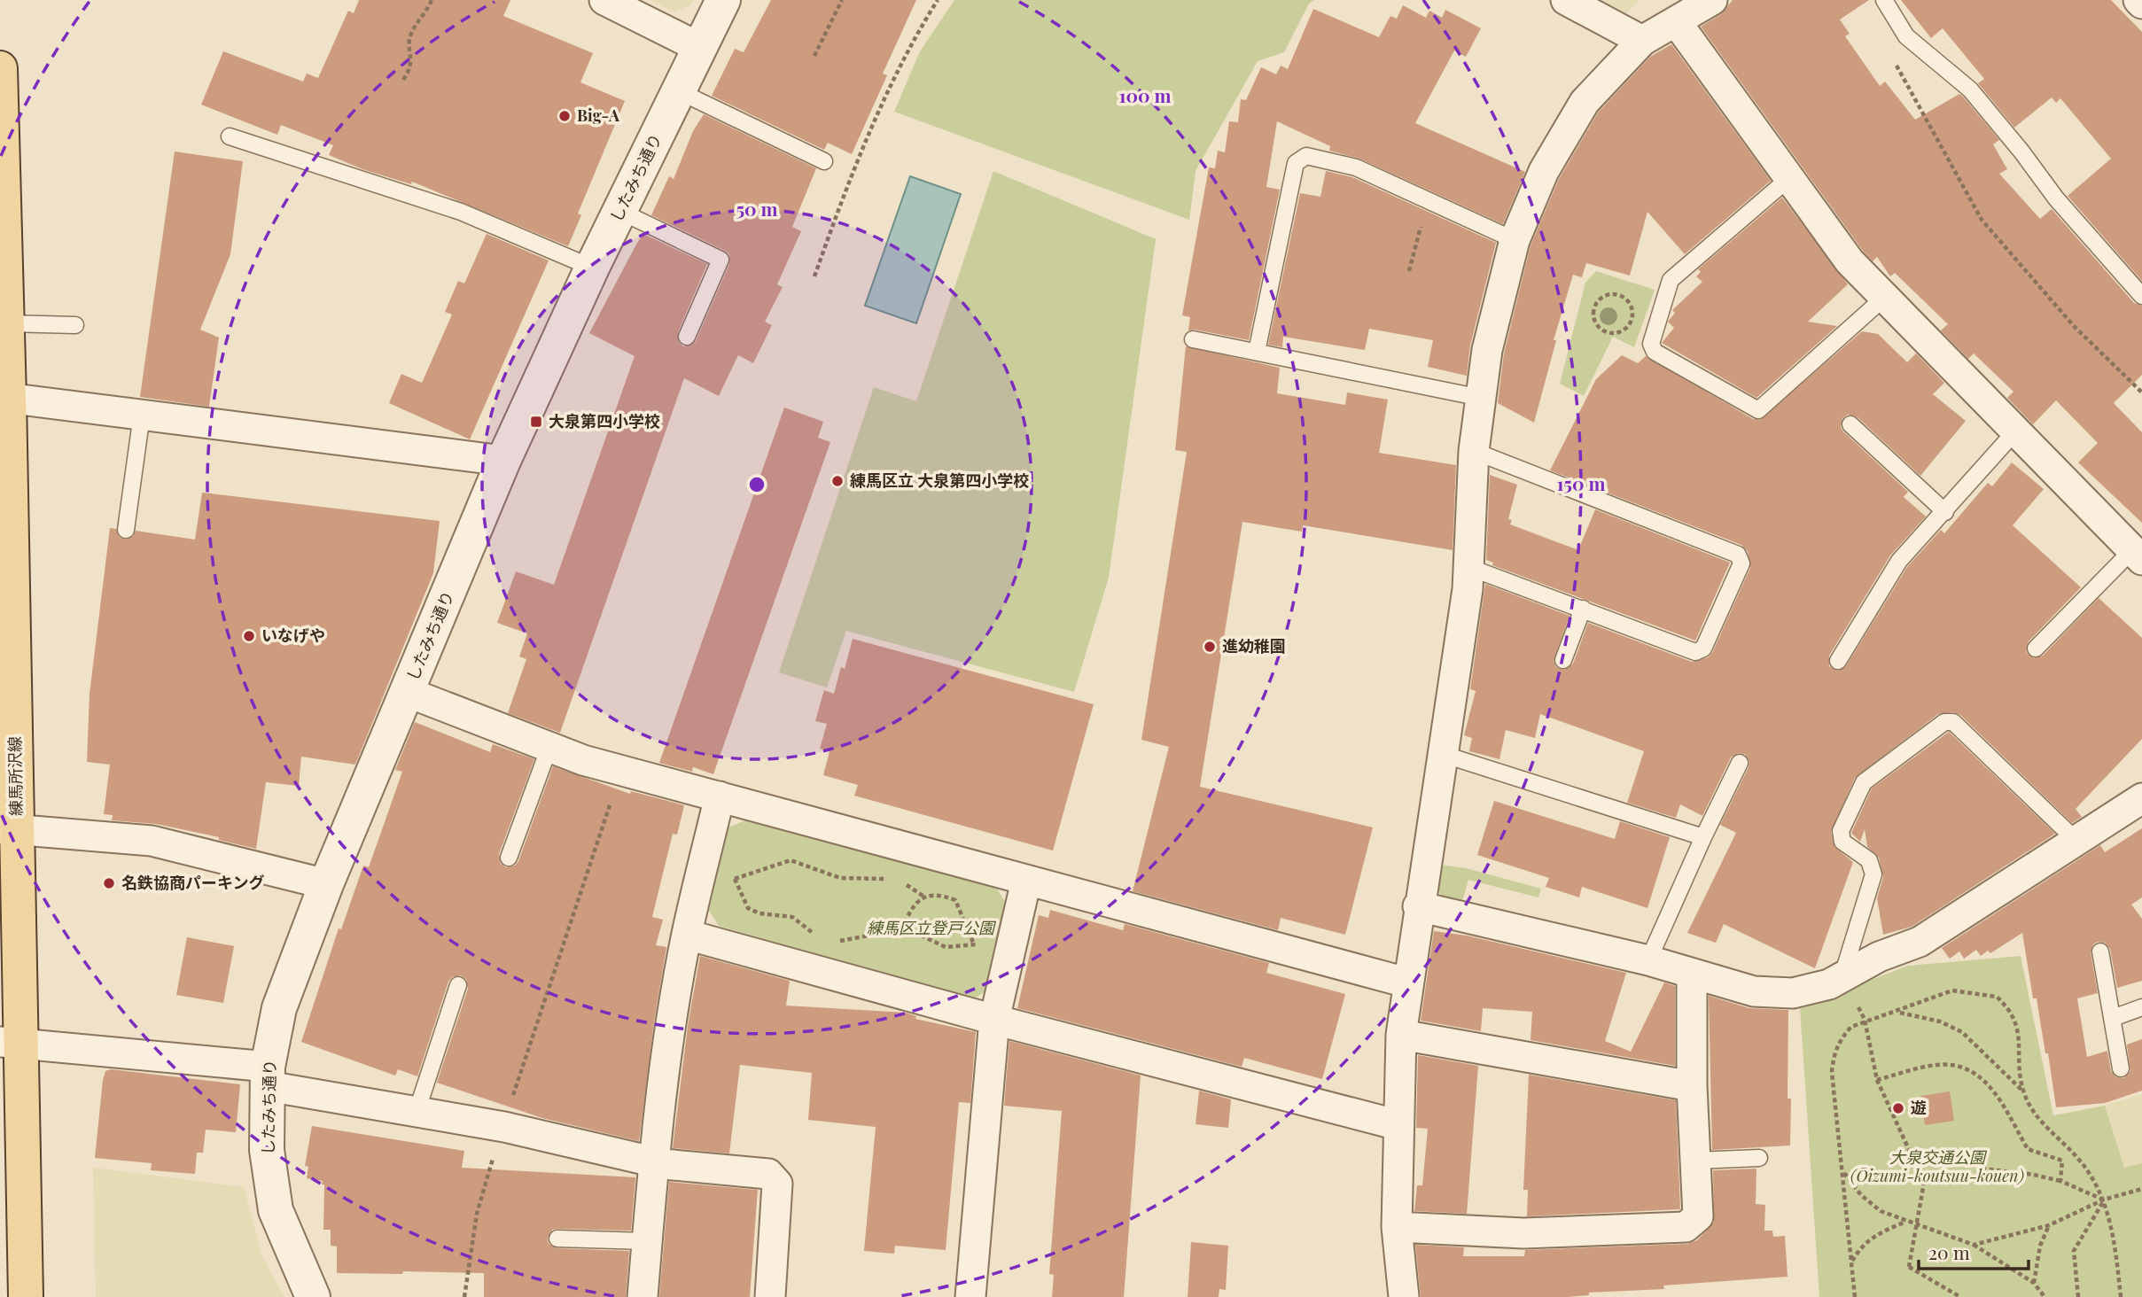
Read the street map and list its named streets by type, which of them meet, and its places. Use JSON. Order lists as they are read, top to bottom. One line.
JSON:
{"streets":{"main road":["練馬所沢線"],"street":["したみち通り"]},"parks":["練馬区立登戸公園","大泉交通公園 (Ōizumi-koutsuu-kouen)"],"places":{"other":["Big-A","練馬区立 大泉第四小学校","いなげや","進幼稚園","名鉄協商パーキング","遊"],"transit":["大泉第四小学校"]},"scale_bar":"20 m","rings":["100 m","50 m","150 m"]}
